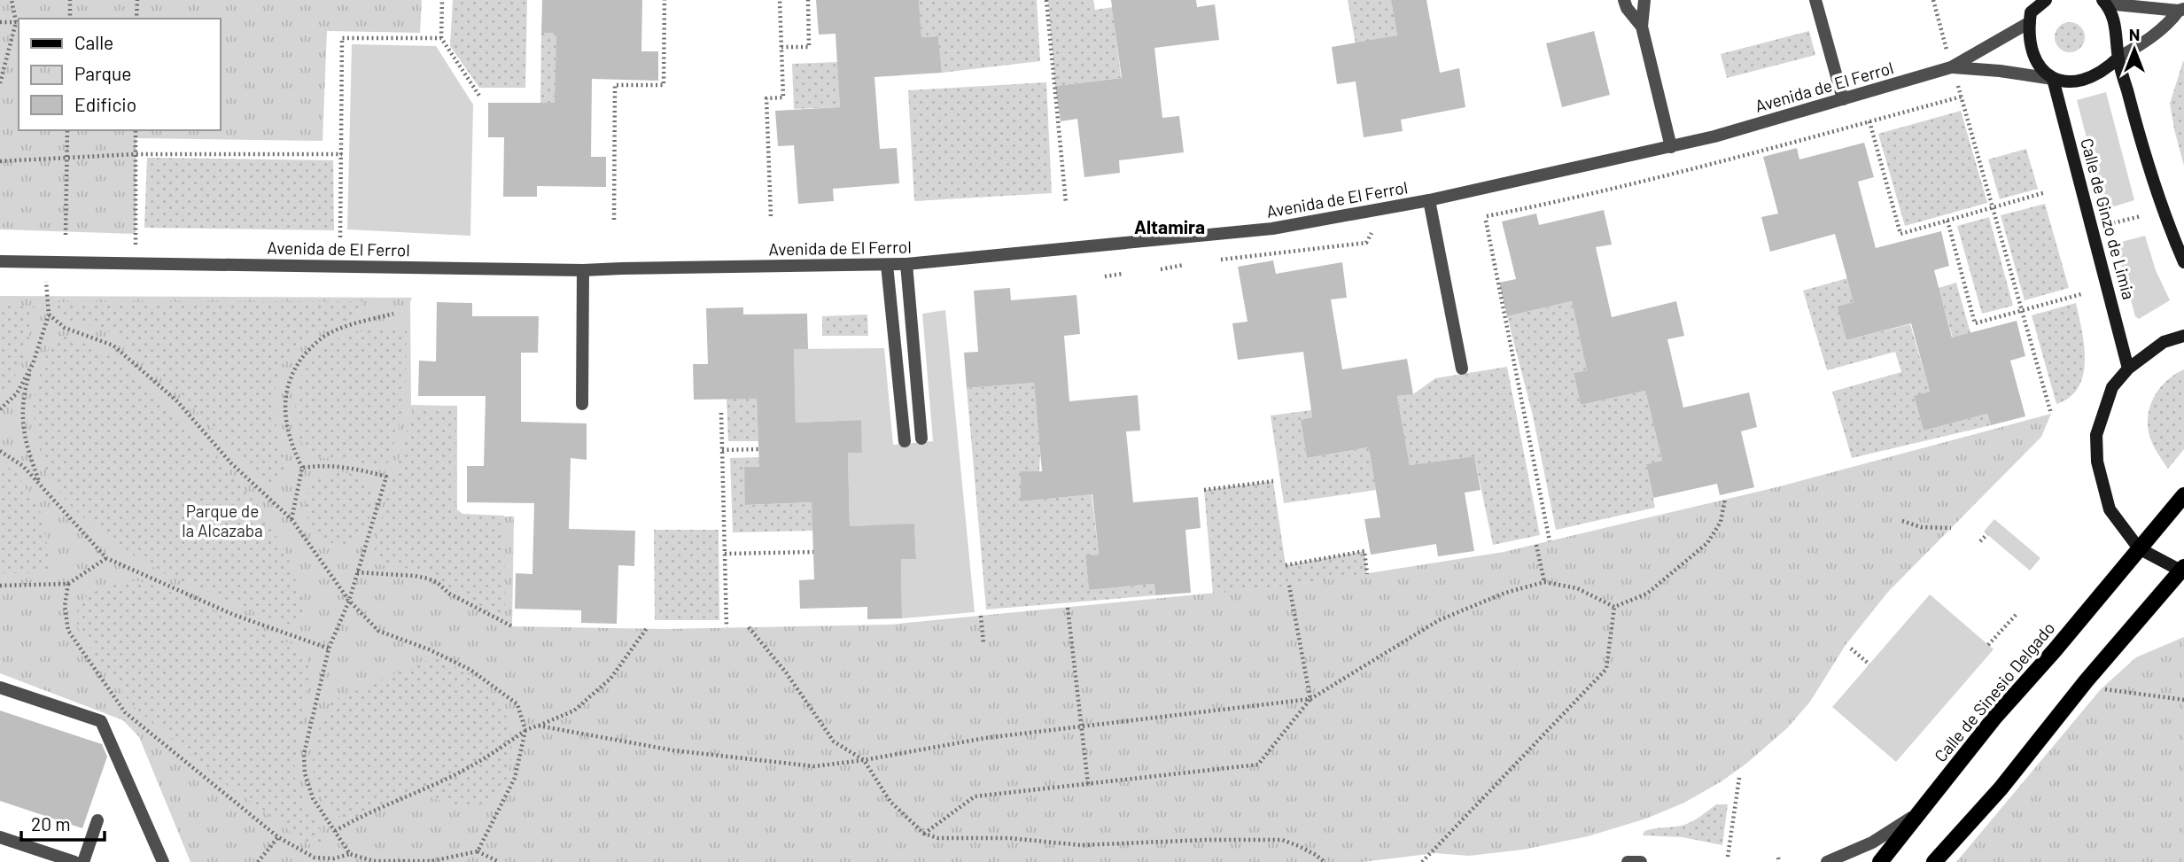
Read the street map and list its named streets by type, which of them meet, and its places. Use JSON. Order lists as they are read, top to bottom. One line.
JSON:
{"streets":{"main road":["Calle de Ginzo de Limia","Calle de Sinesio Delgado"],"street":["Avenida de El Ferrol"]},"crossings":[["Avenida de El Ferrol","Calle de Ginzo de Limia"]],"districts":["Altamira"],"parks":["Parque de la Alcazaba"],"legend":["Calle","Parque","Edificio"],"scale_bar":"20 m","north":"top"}
